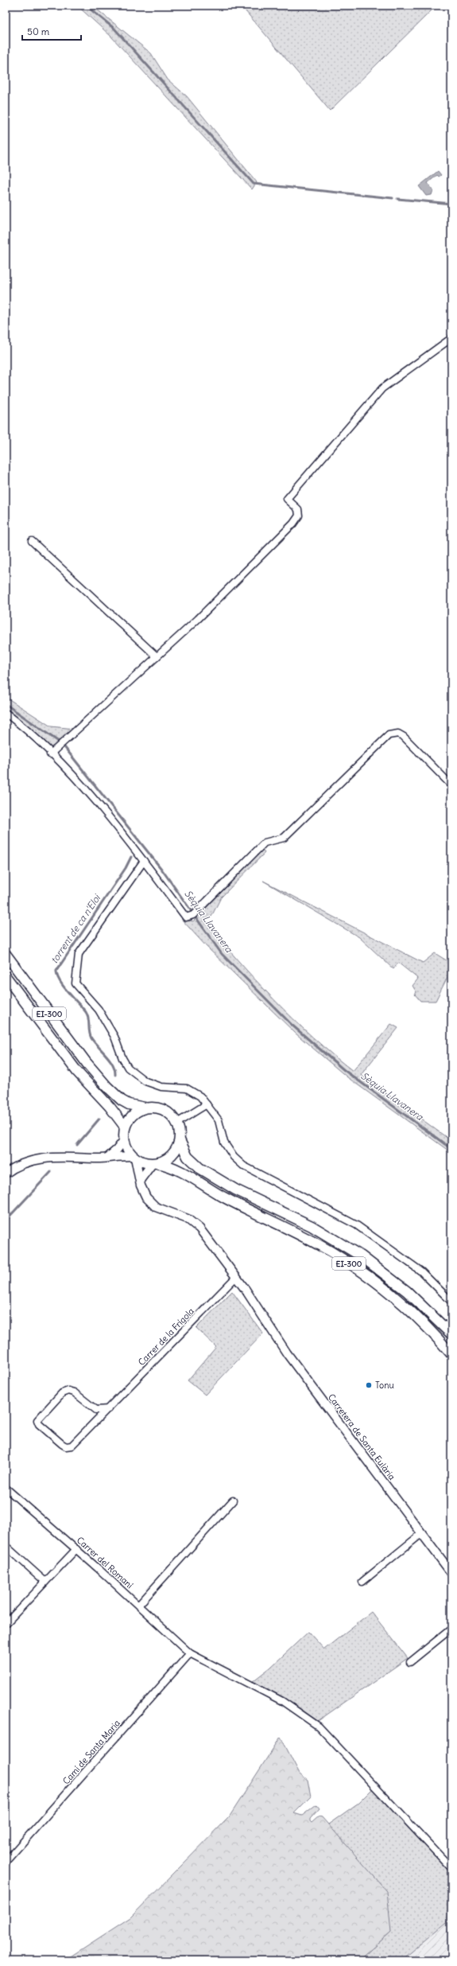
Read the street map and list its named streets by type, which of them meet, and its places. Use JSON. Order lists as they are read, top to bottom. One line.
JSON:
{"streets":{"main road":["EI-300"],"street":["Carrer de la Frígola","Carretera de Santa Eulària","Carrer del Romaní","Camí de Santa Maria"]},"crossings":[["EI-300","Carretera de Santa Eulària"],["Carrer de la Frígola","Carretera de Santa Eulària"],["Carrer del Romaní","Camí de Santa Maria"]],"water":["Sèquia Llavanera","torrent de ca n'Eloi"],"places":["Tonu"],"scale_bar":"50 m"}
